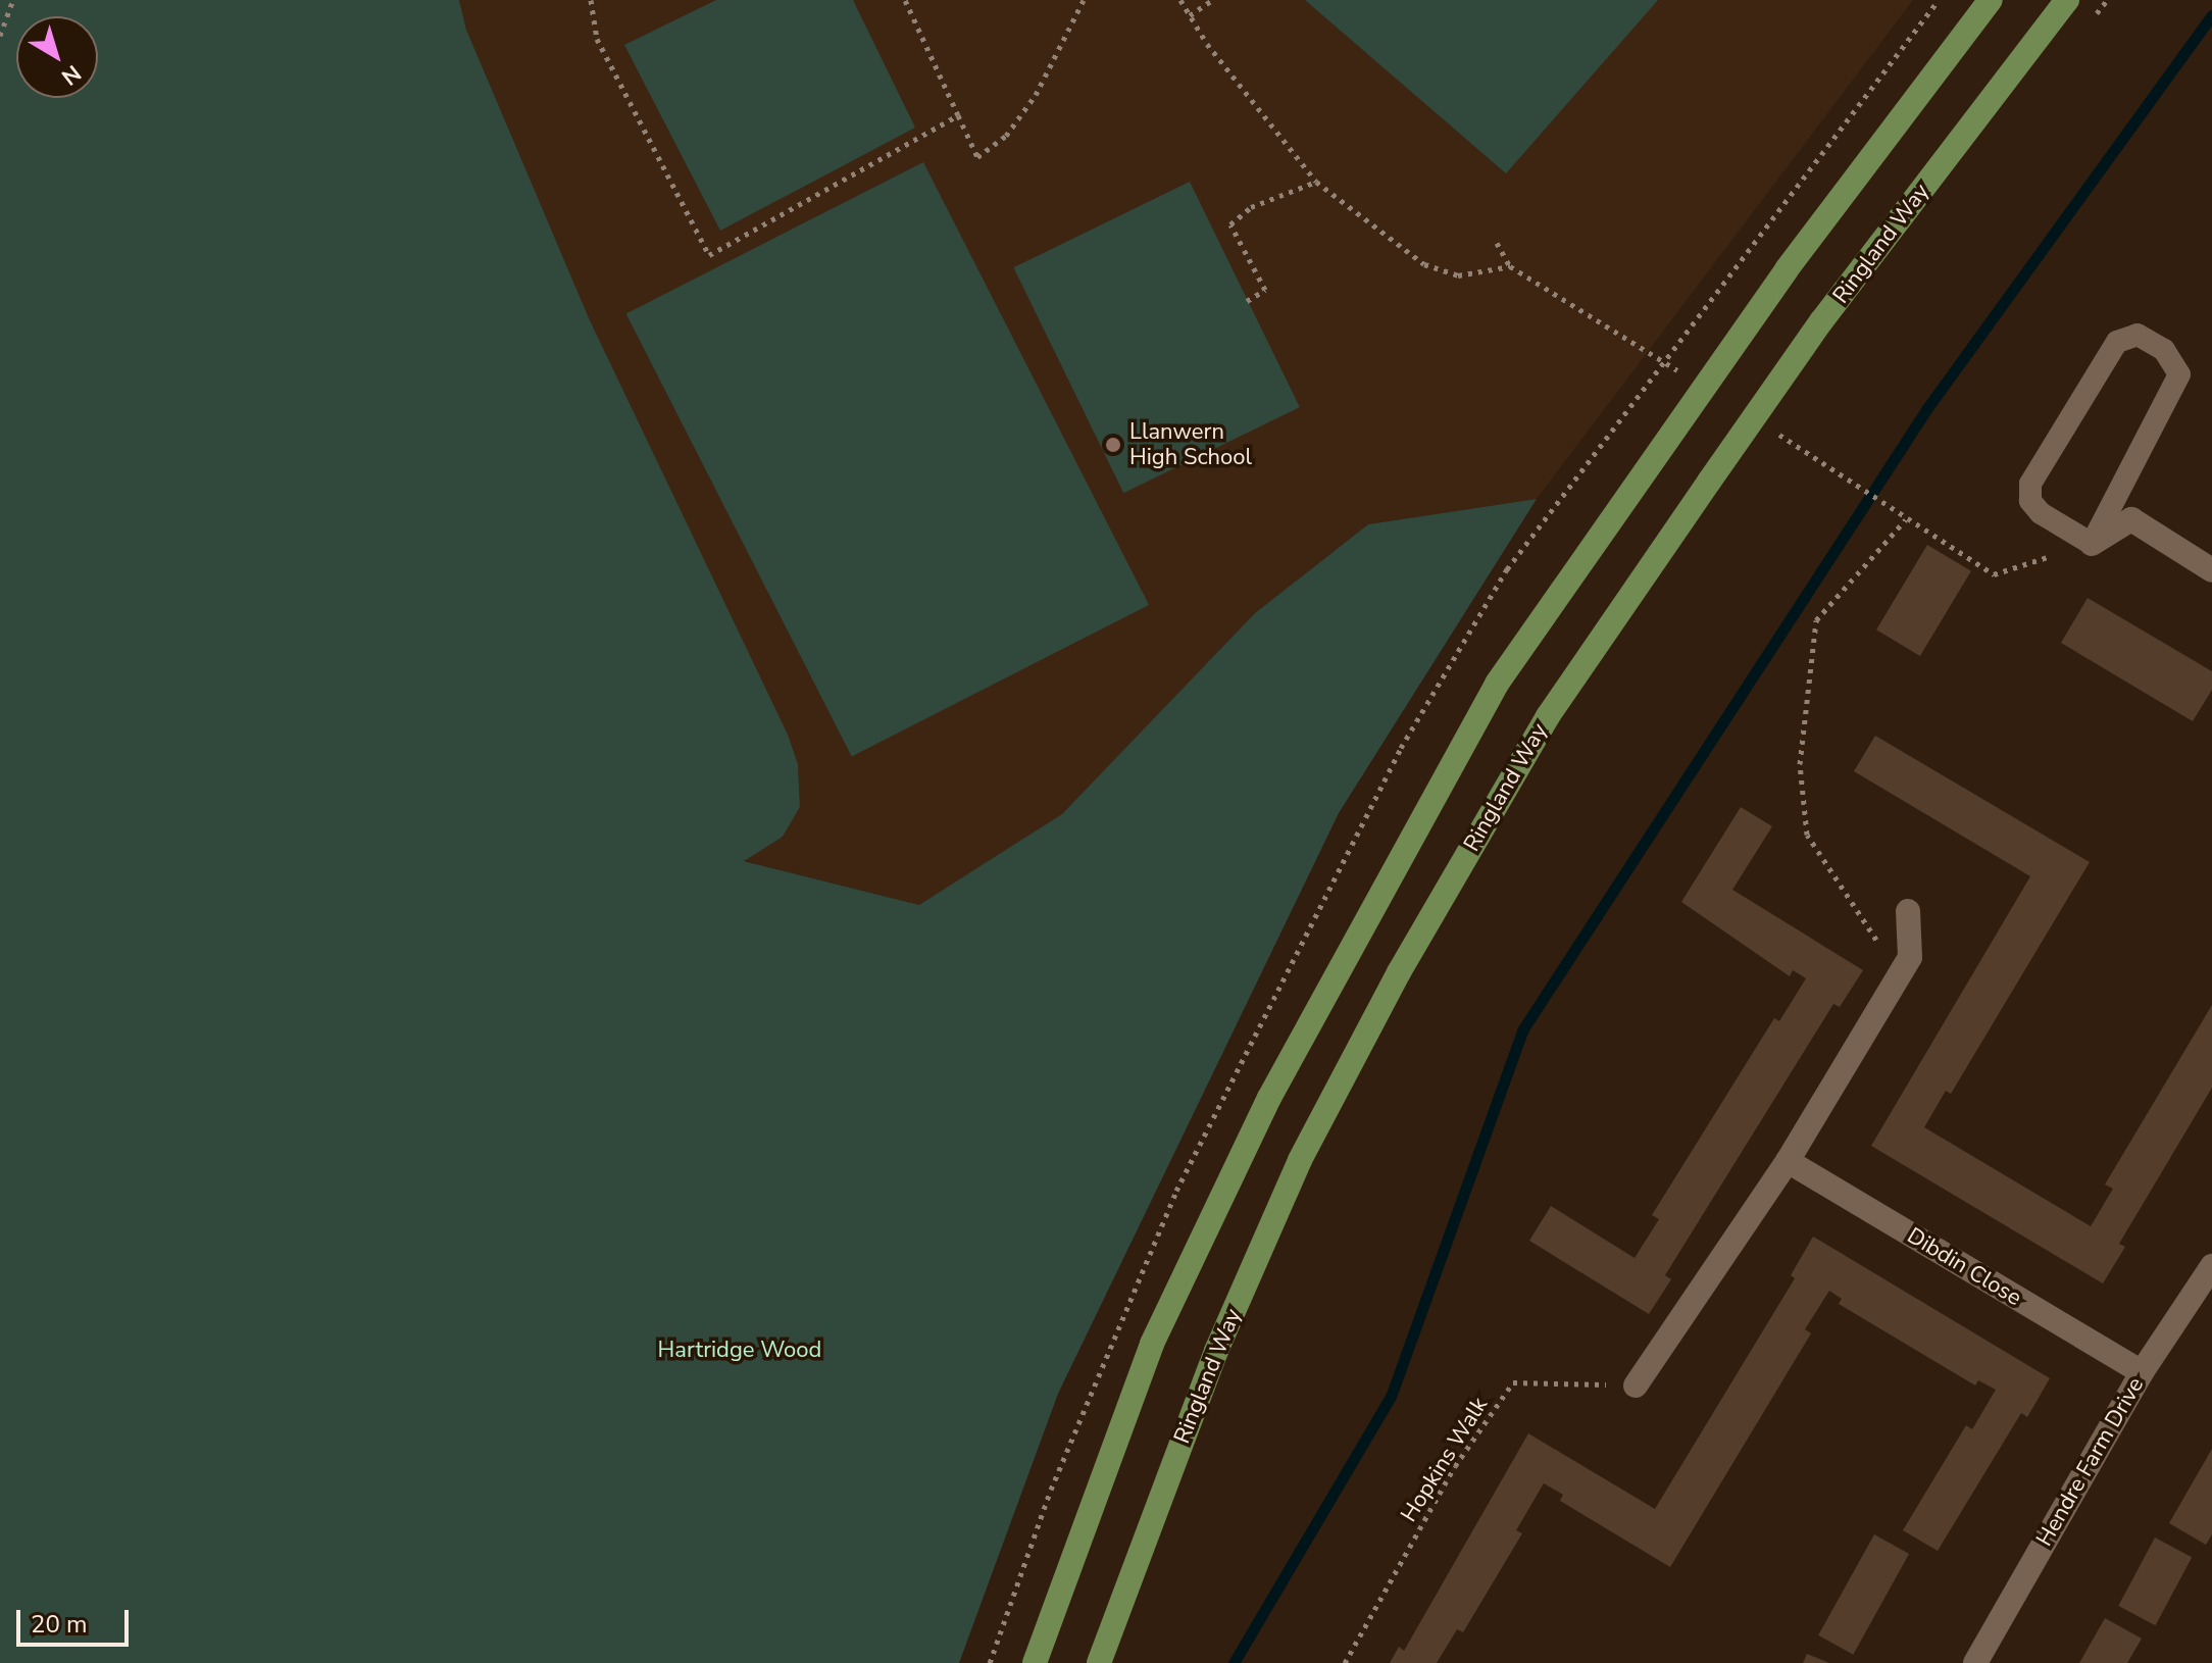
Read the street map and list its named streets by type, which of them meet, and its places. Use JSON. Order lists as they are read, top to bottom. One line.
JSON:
{"streets":{"main road":["Ringland Way"],"street":["Dibdin Close","Hendre Farm Drive"],"path":["Hopkins Walk"]},"crossings":[["Dibdin Close","Hendre Farm Drive"]],"parks":["Hartridge Wood"],"places":["Llanwern High School"],"scale_bar":"20 m","north":"bottom right"}
